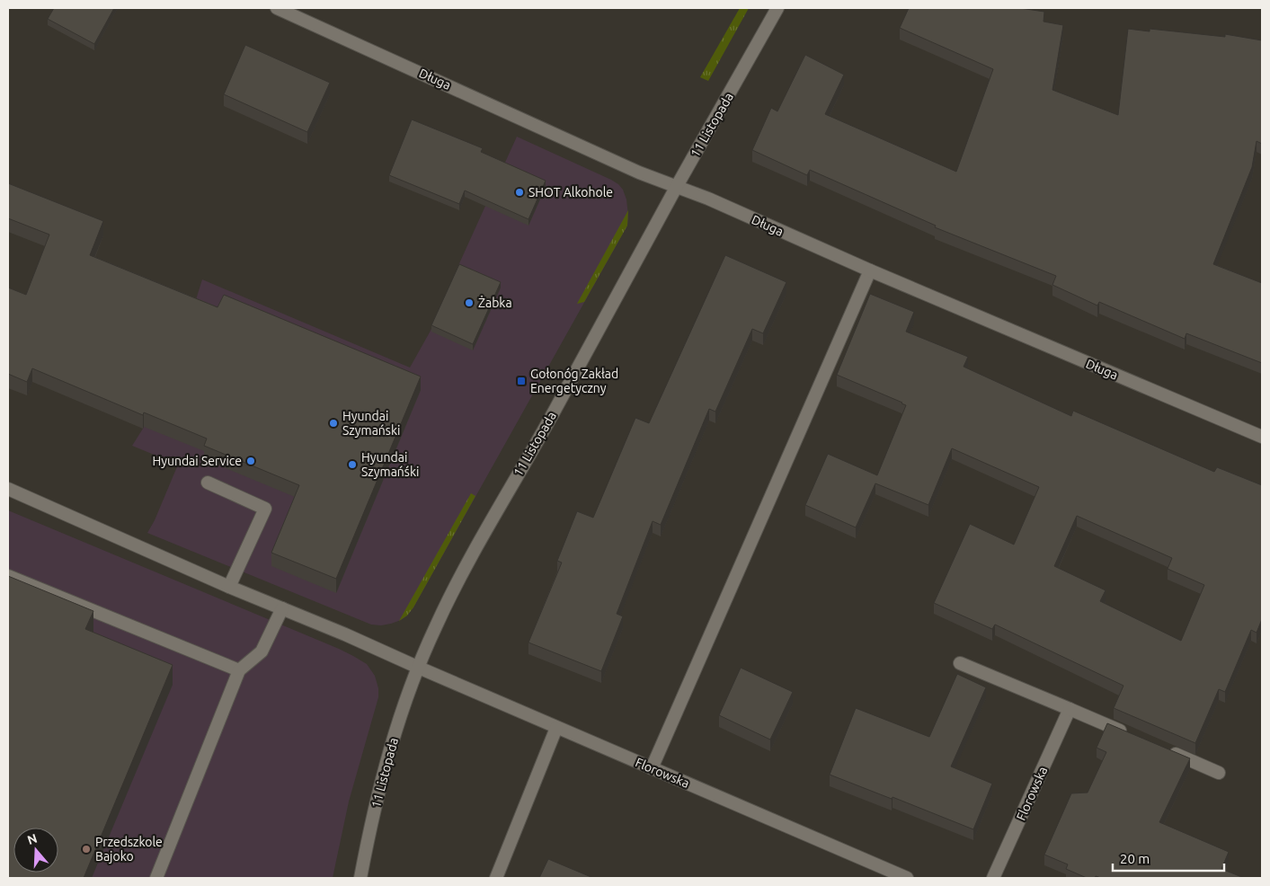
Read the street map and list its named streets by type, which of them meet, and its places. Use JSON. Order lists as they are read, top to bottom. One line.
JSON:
{"streets":{"street":["Długa","11 Listopada","Florowska"]},"crossings":[["Długa","11 Listopada"],["11 Listopada","Florowska"]],"places":{"other":["SHOT Alkohole","Żabka","Hyundai Szymański","Hyundai Service","Hyundai Szymańśki","Przedszkole Bajoko"],"transit":["Gołonóg Zakład Energetyczny"]},"scale_bar":"20 m","north":"top"}
